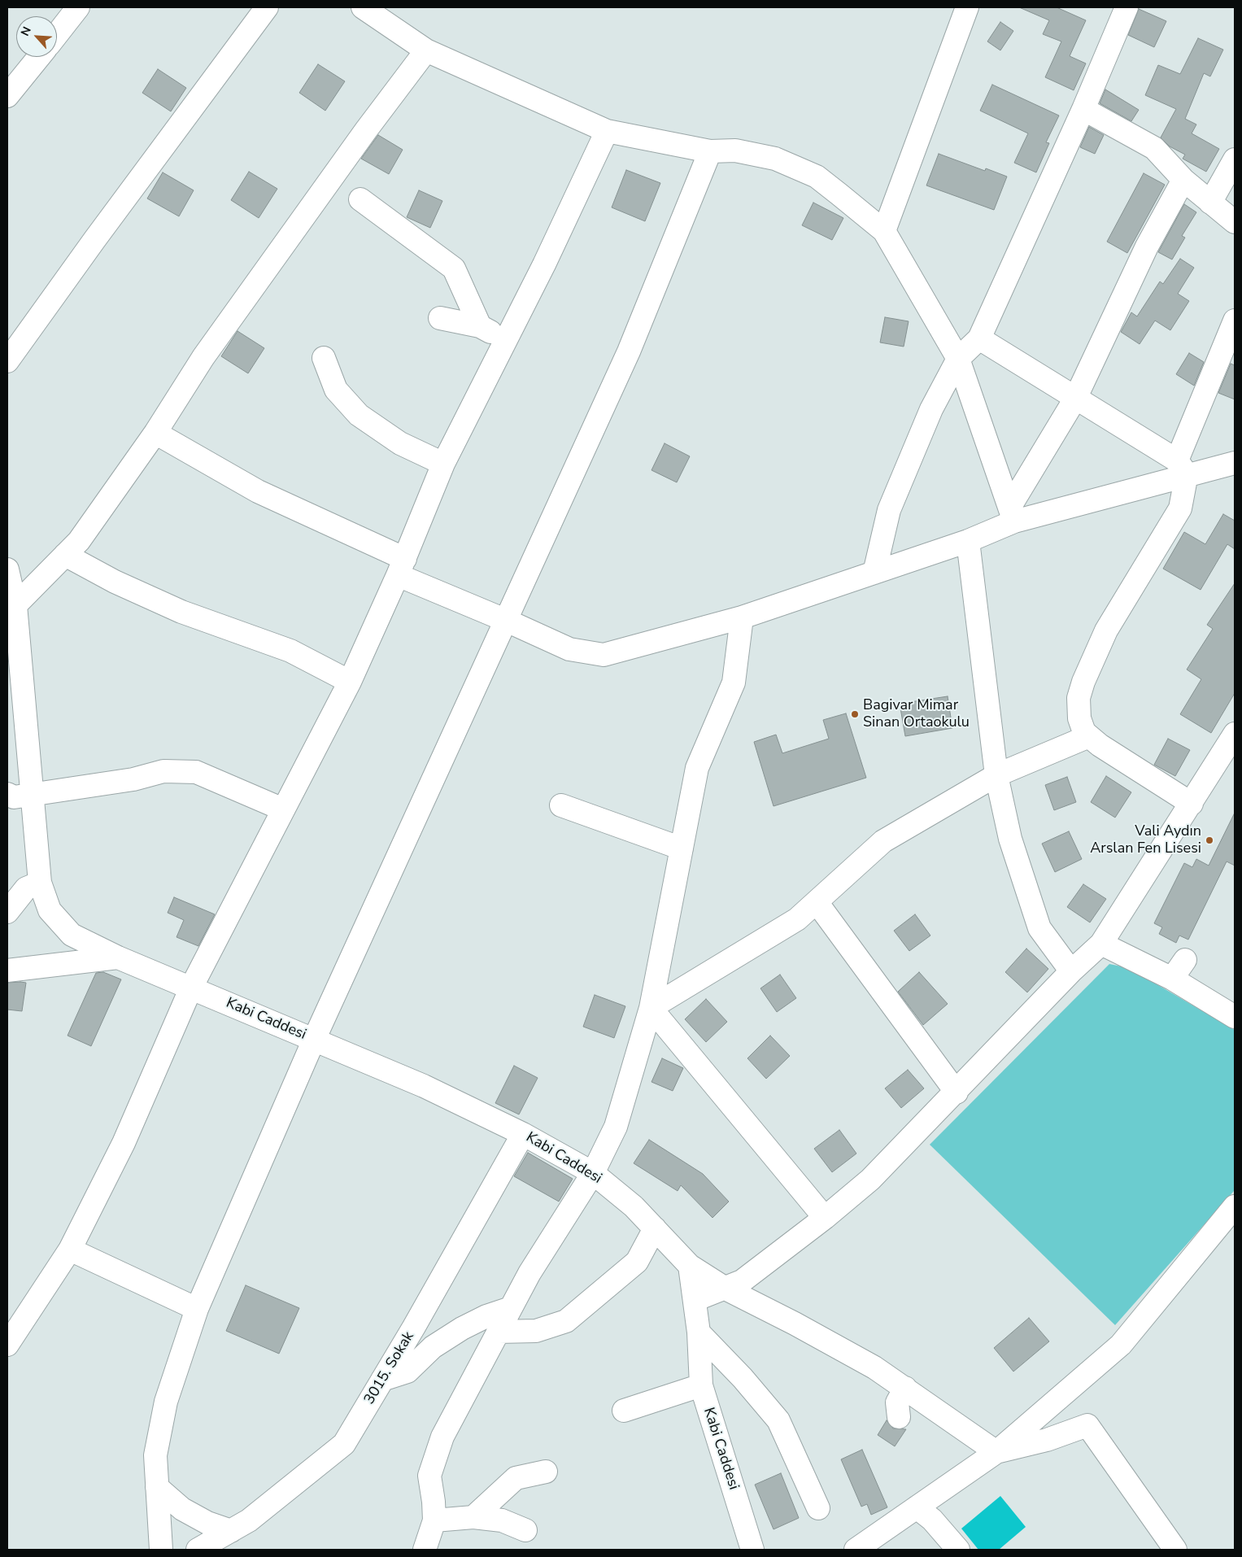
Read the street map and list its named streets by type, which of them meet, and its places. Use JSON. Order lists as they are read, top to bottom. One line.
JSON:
{"streets":{"street":["Kabi Caddesi","3015. Sokak"]},"crossings":[["Kabi Caddesi","3015. Sokak"]],"places":["Bagivar Mimar Sinan Ortaokulu","Vali Aydın Arslan Fen Lisesi"],"north":"top left"}
